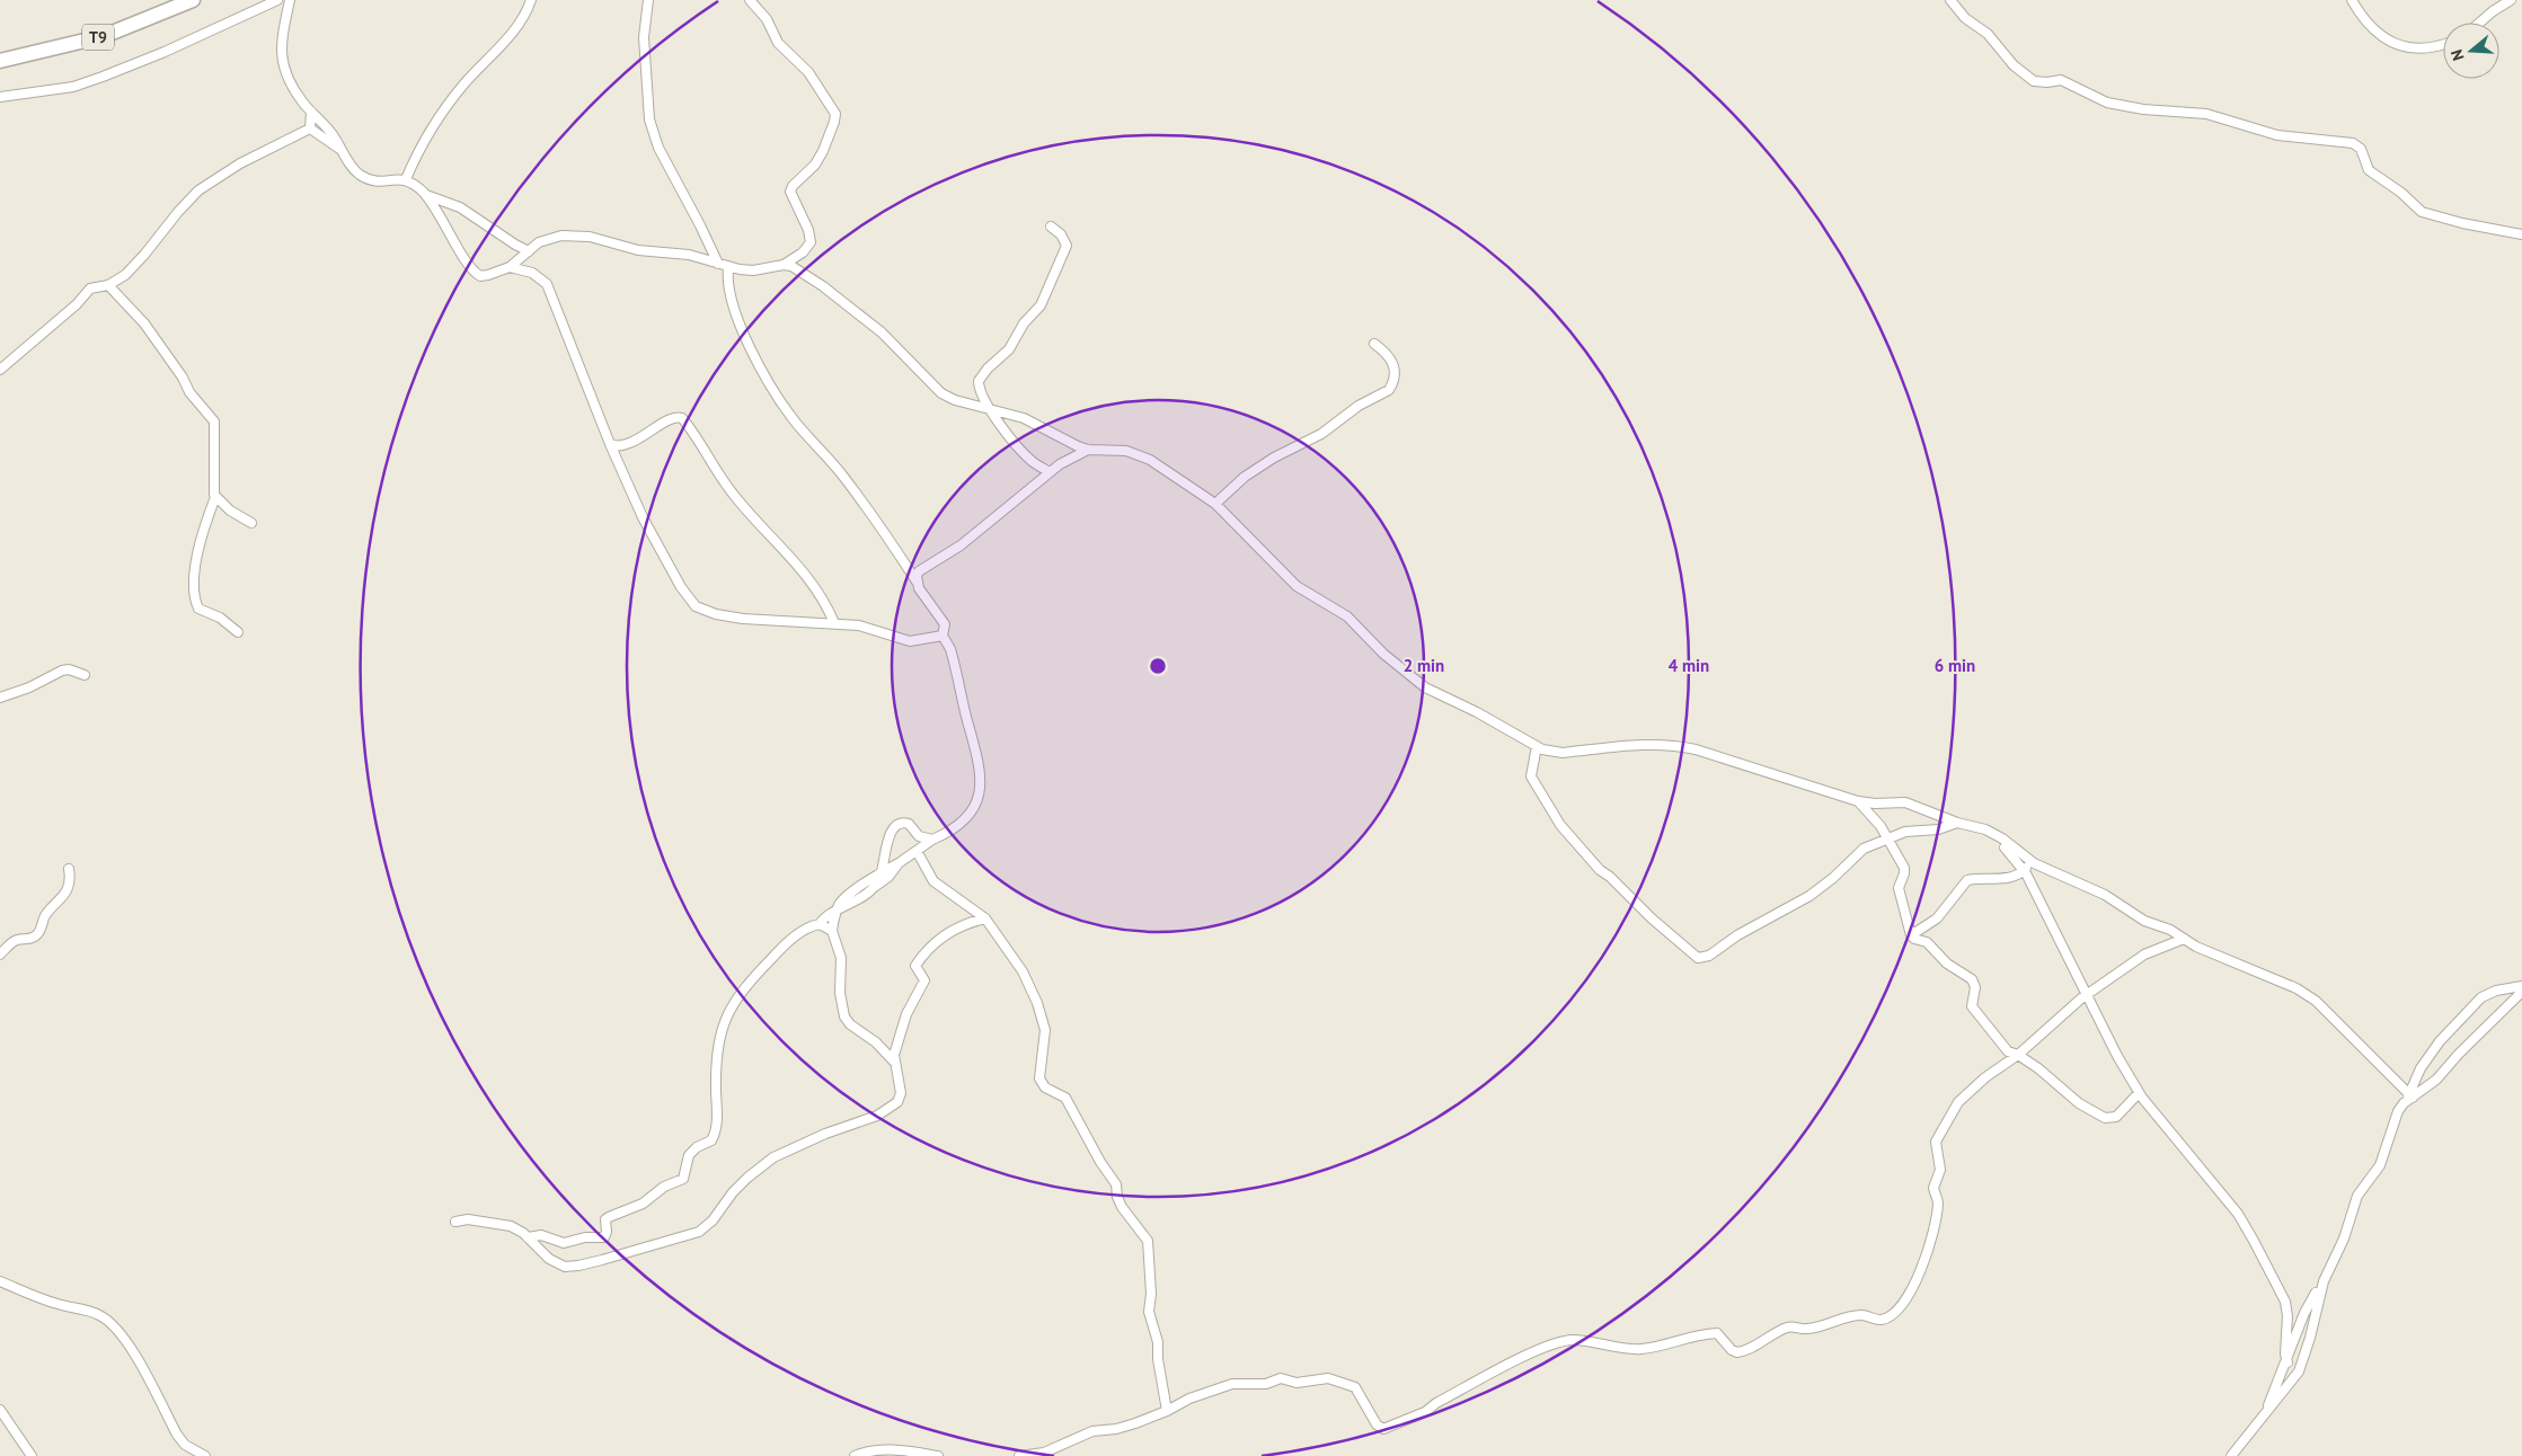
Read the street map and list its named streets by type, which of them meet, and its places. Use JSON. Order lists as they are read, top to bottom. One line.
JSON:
{"streets":{"highway":["T9"]},"north":"left","rings":["2 min","4 min","6 min"]}
